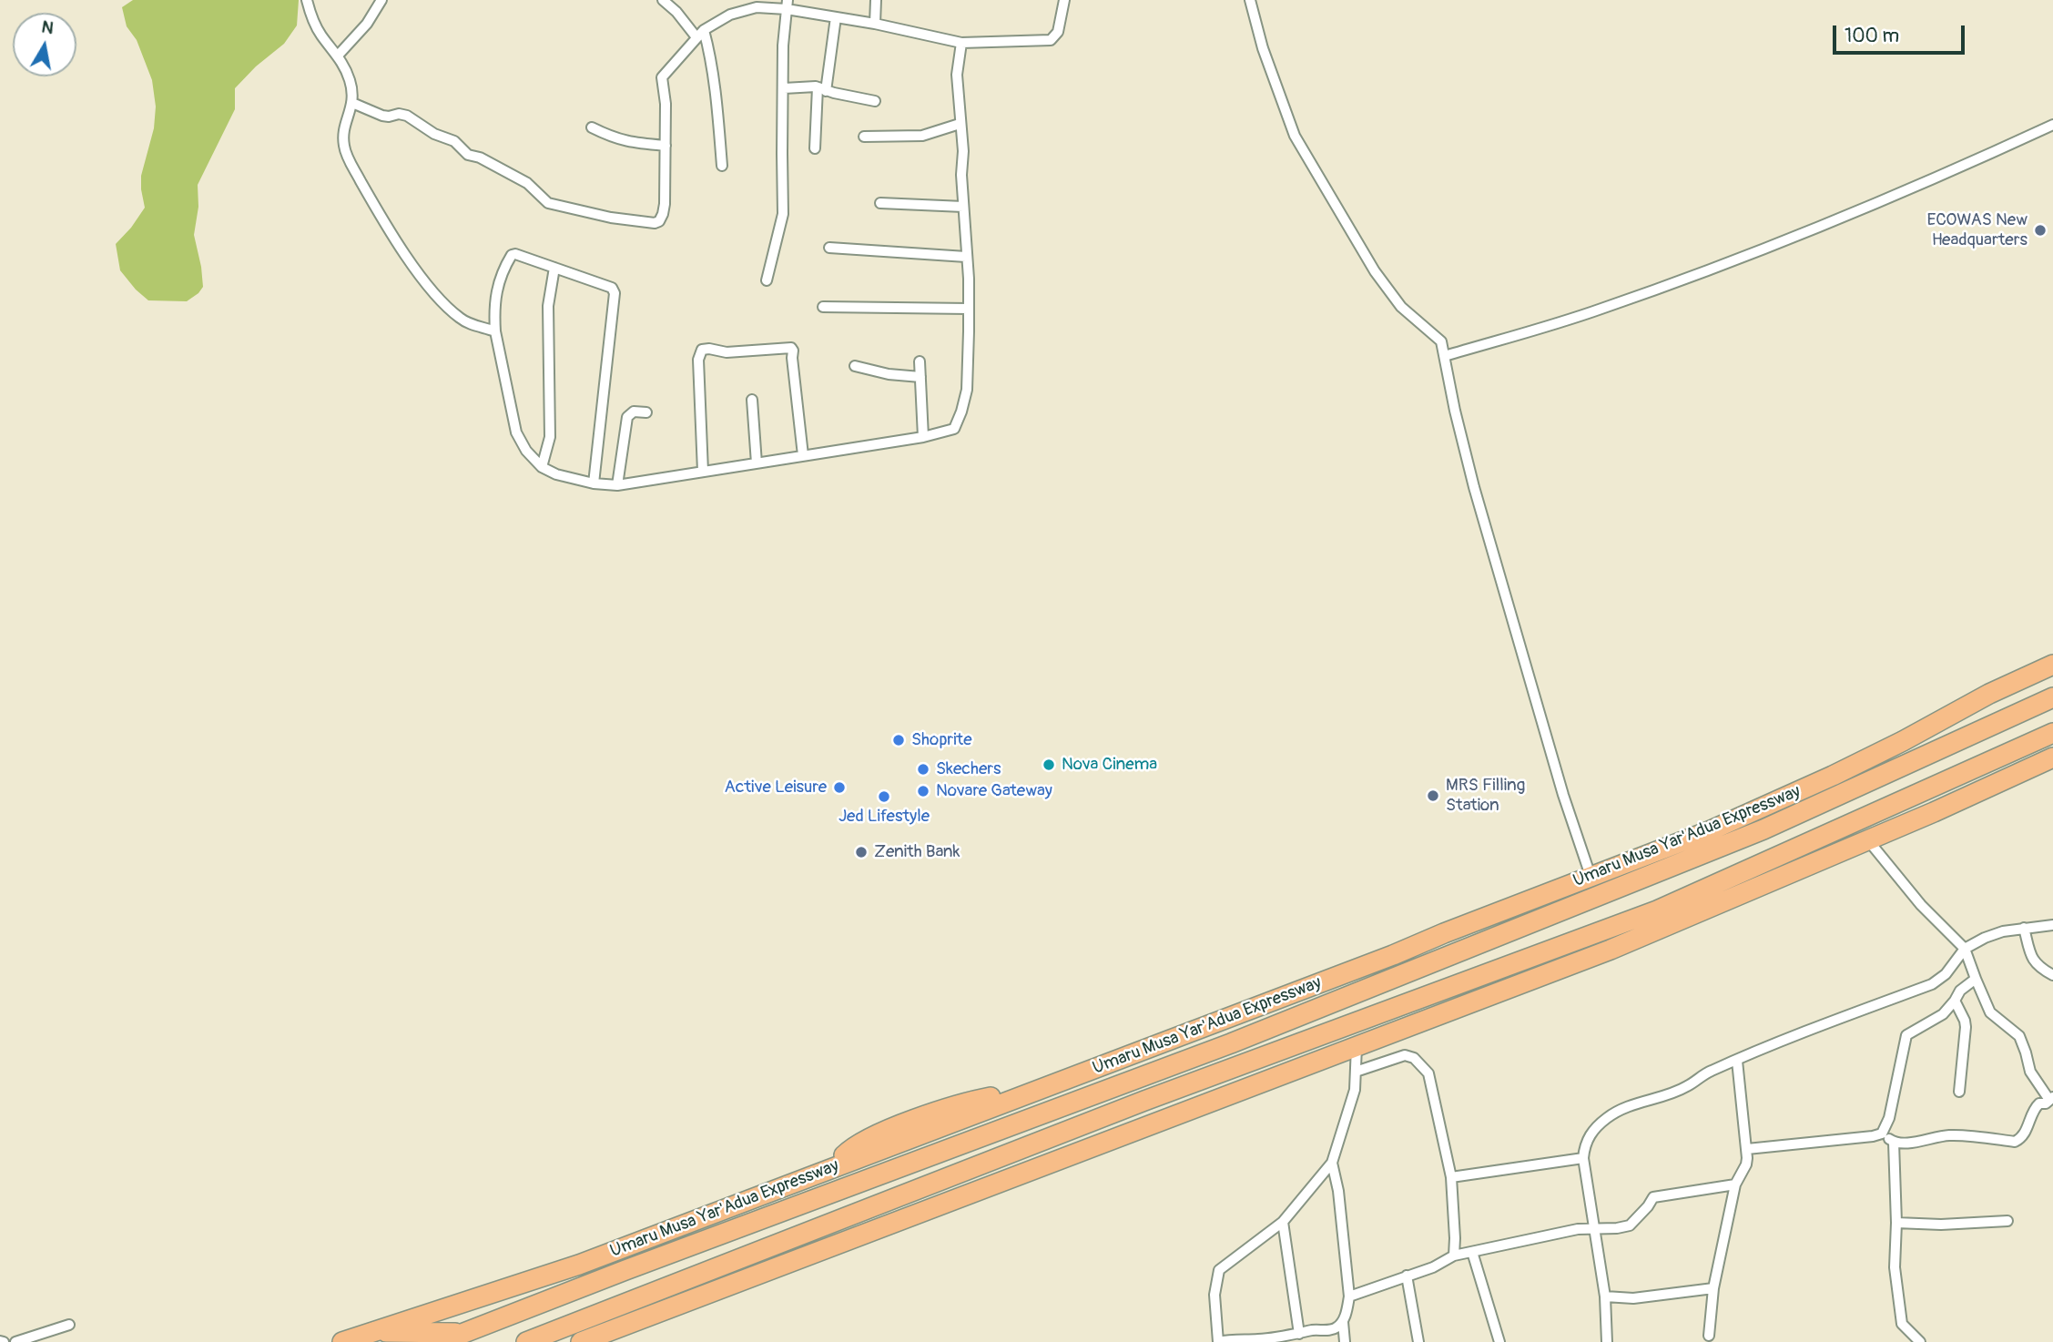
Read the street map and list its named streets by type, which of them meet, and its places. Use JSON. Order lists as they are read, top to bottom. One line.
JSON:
{"streets":{"highway":["Umaru Musa Yar'Adua Expressway"]},"places":["ECOWAS New Headquarters","Shoprite","Nova Cinema","Skechers","Active Leisure","Novare Gateway","MRS Filling Station","Jed Lifestyle","Zenith Bank"],"scale_bar":"100 m","north":"top"}
